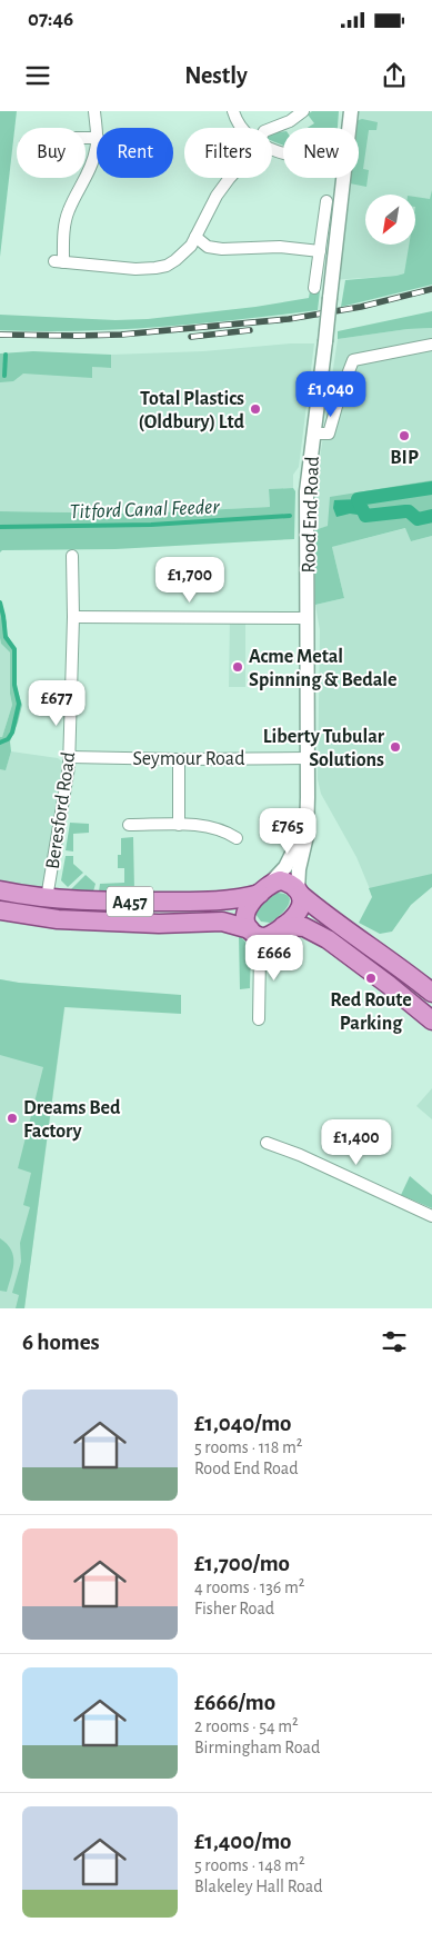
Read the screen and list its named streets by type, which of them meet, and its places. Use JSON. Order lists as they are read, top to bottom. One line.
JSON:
{"streets":{"main road":["A457"],"street":["Rood End Road","Seymour Road","Beresford Road"]},"crossings":[["Rood End Road","Seymour Road"],["Rood End Road","A457"],["Seymour Road","Beresford Road"],["Beresford Road","A457"]],"water":["Titford Canal Feeder"],"places":["Total Plastics (Oldbury) Ltd","BIP","Acme Metal Spinning & Bedale","Liberty Tubular Solutions","Red Route Parking","Dreams Bed Factory"],"north":"bottom left","page":{"status":"07:46","header":"Nestly","chip":["Buy","Rent","Filters","New"],"price":["£1,040","£1,700","£677","£765","£666","£1,400"],"heading":"6 homes","list":[{"name":"£1,040/mo","note":"5 rooms · 118 m² · Rood End Road"},{"name":"£1,700/mo","note":"4 rooms · 136 m² · Fisher Road"},{"name":"£666/mo","note":"2 rooms · 54 m² · Birmingham Road"},{"name":"£1,400/mo","note":"5 rooms · 148 m² · Blakeley Hall Road"}]}}
